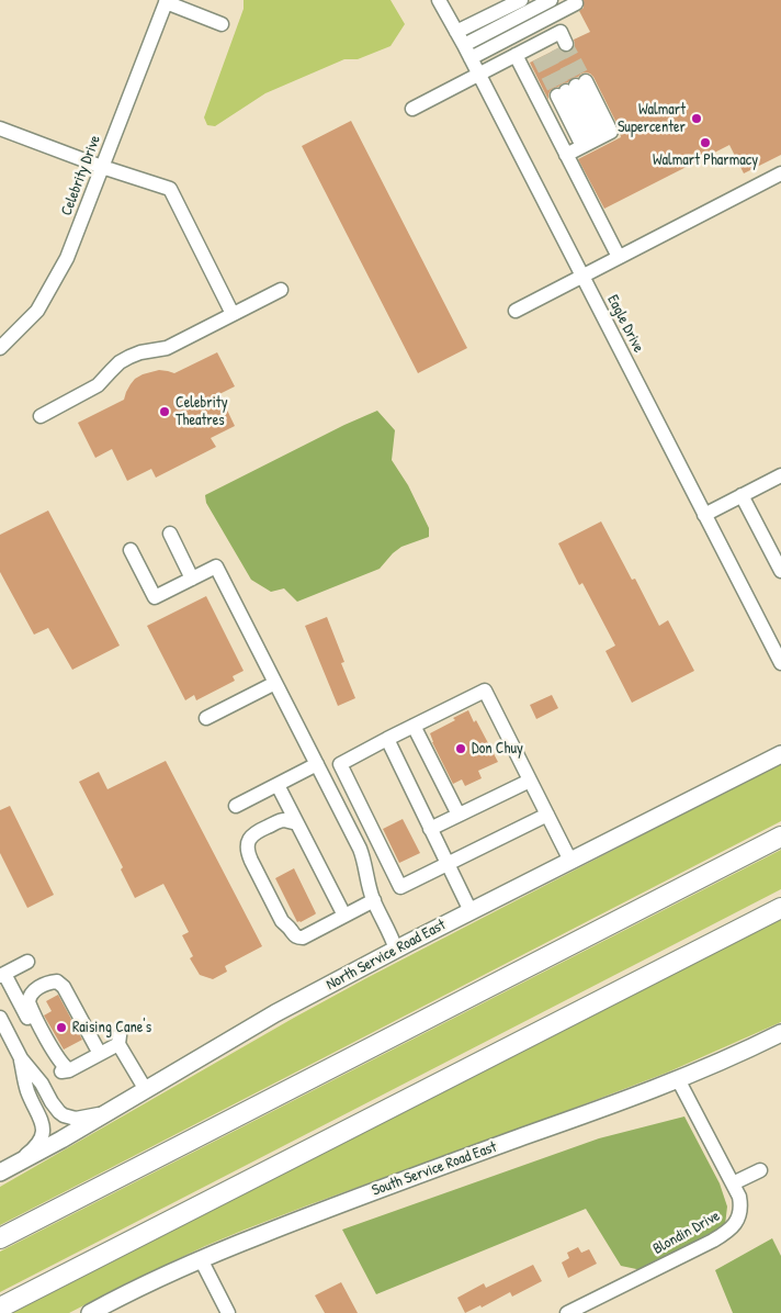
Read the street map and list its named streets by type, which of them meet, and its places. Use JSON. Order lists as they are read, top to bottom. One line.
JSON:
{"streets":{"main road":["North Service Road East","South Service Road East"],"street":["Celebrity Drive","Eagle Drive","Blondin Drive"]},"crossings":[["South Service Road East","Blondin Drive"]],"places":["Walmart Supercenter","Walmart Pharmacy","Celebrity Theatres","Don Chuy","Raising Cane's"]}
